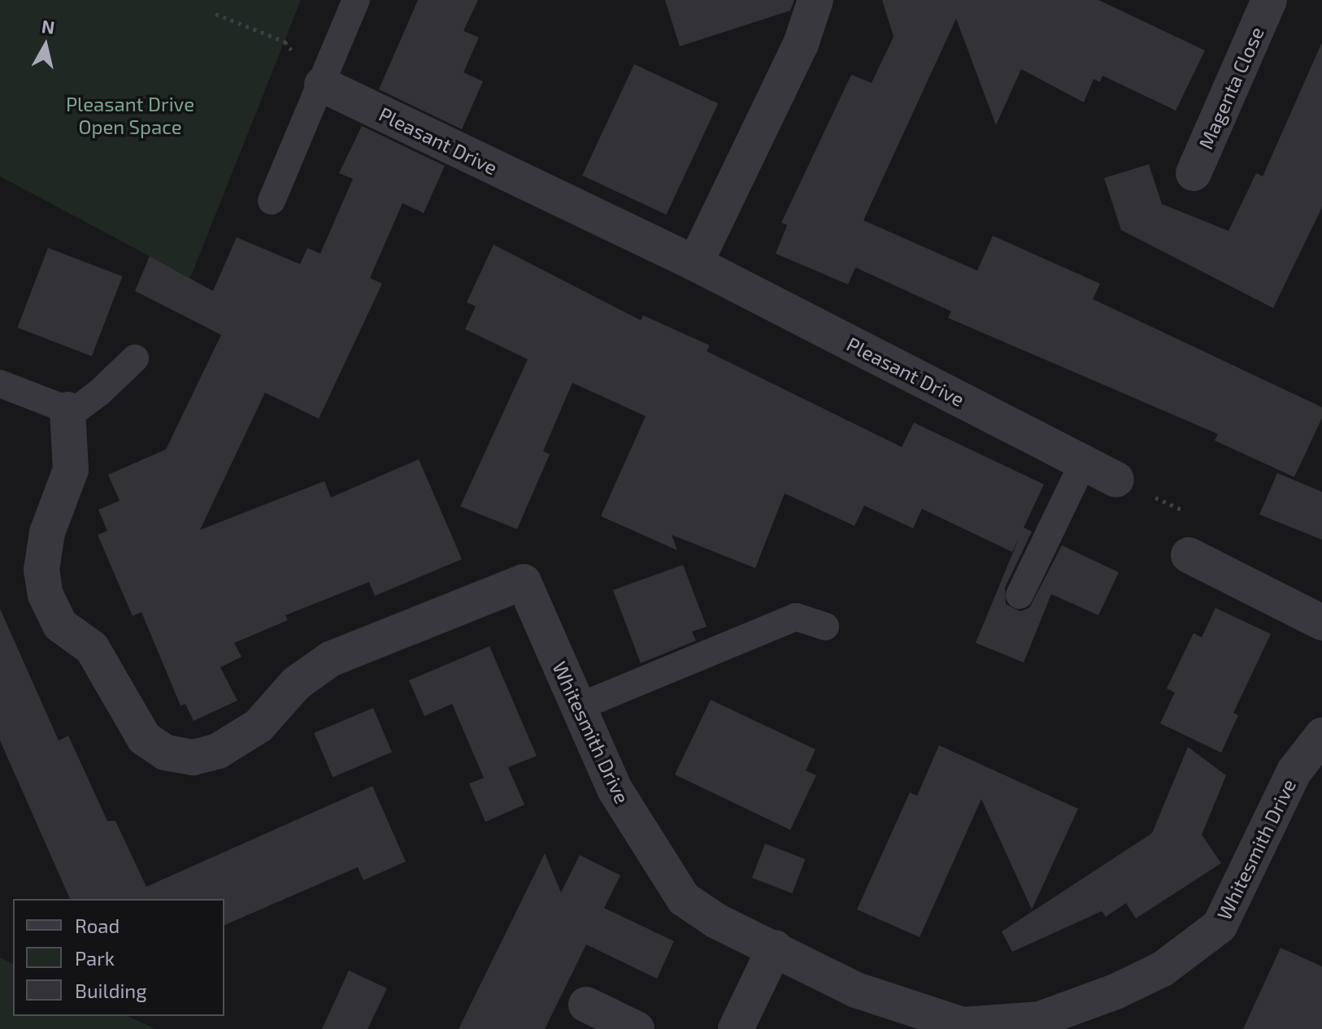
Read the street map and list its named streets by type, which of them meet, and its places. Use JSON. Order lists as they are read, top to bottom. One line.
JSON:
{"streets":{"street":["Magenta Close","Pleasant Drive","Whitesmith Drive"]},"parks":["Pleasant Drive Open Space"],"legend":["Road","Park","Building"],"north":"top"}
